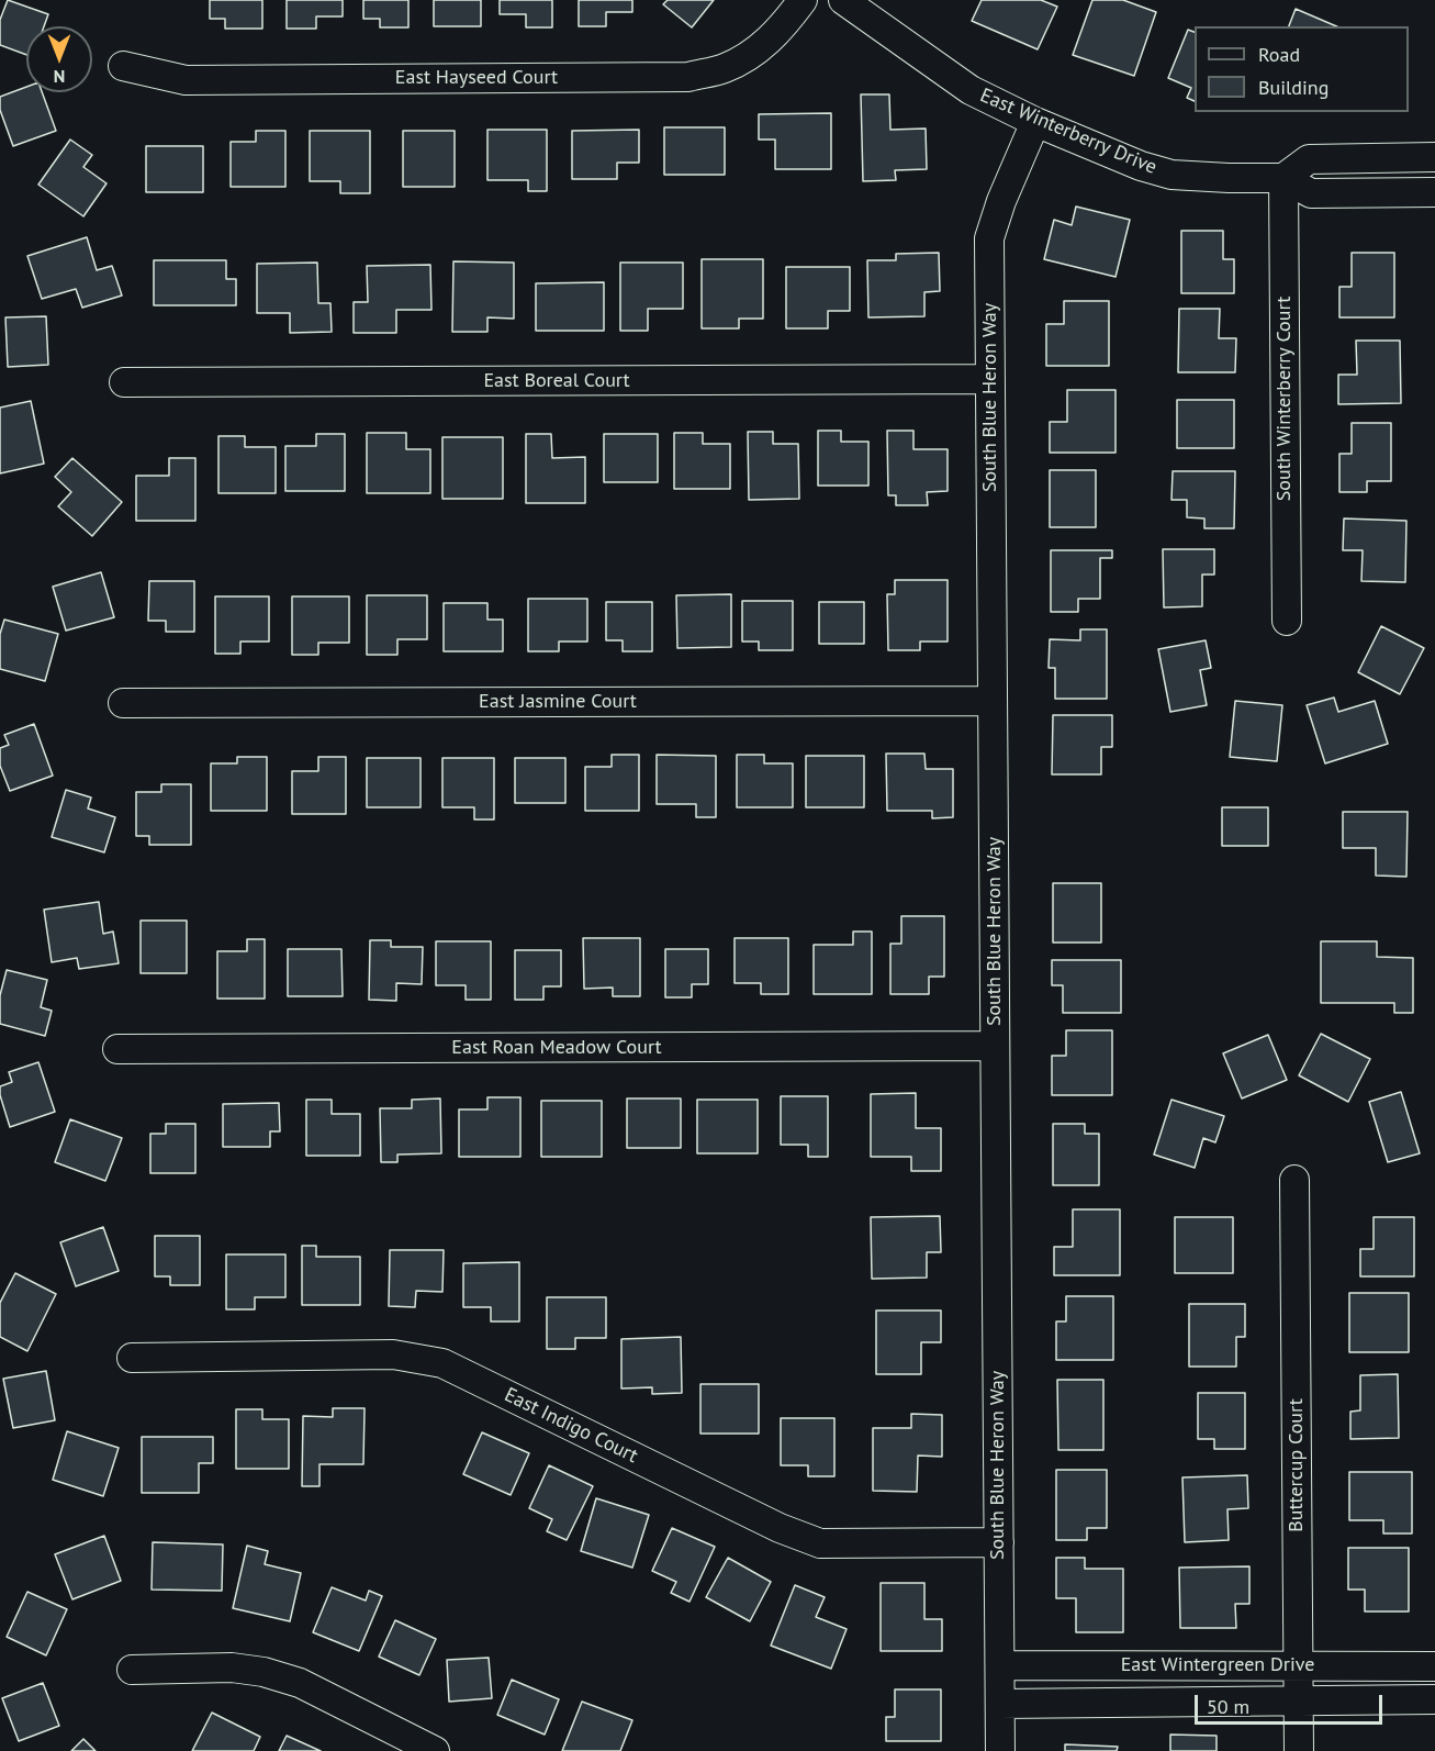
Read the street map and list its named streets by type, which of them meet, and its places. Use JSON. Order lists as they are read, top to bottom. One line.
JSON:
{"streets":{"street":["East Hayseed Court","East Winterberry Drive","East Boreal Court","South Blue Heron Way","South Winterberry Court","East Jasmine Court","East Roan Meadow Court","East Indigo Court","Buttercup Court","East Wintergreen Drive"]},"crossings":[["East Winterberry Drive","South Blue Heron Way"],["East Winterberry Drive","South Winterberry Court"],["East Boreal Court","South Blue Heron Way"],["South Blue Heron Way","East Jasmine Court"],["South Blue Heron Way","East Roan Meadow Court"],["South Blue Heron Way","East Indigo Court"],["South Blue Heron Way","East Wintergreen Drive"],["Buttercup Court","East Wintergreen Drive"]],"legend":["Road","Building"],"scale_bar":"50 m","north":"bottom"}
